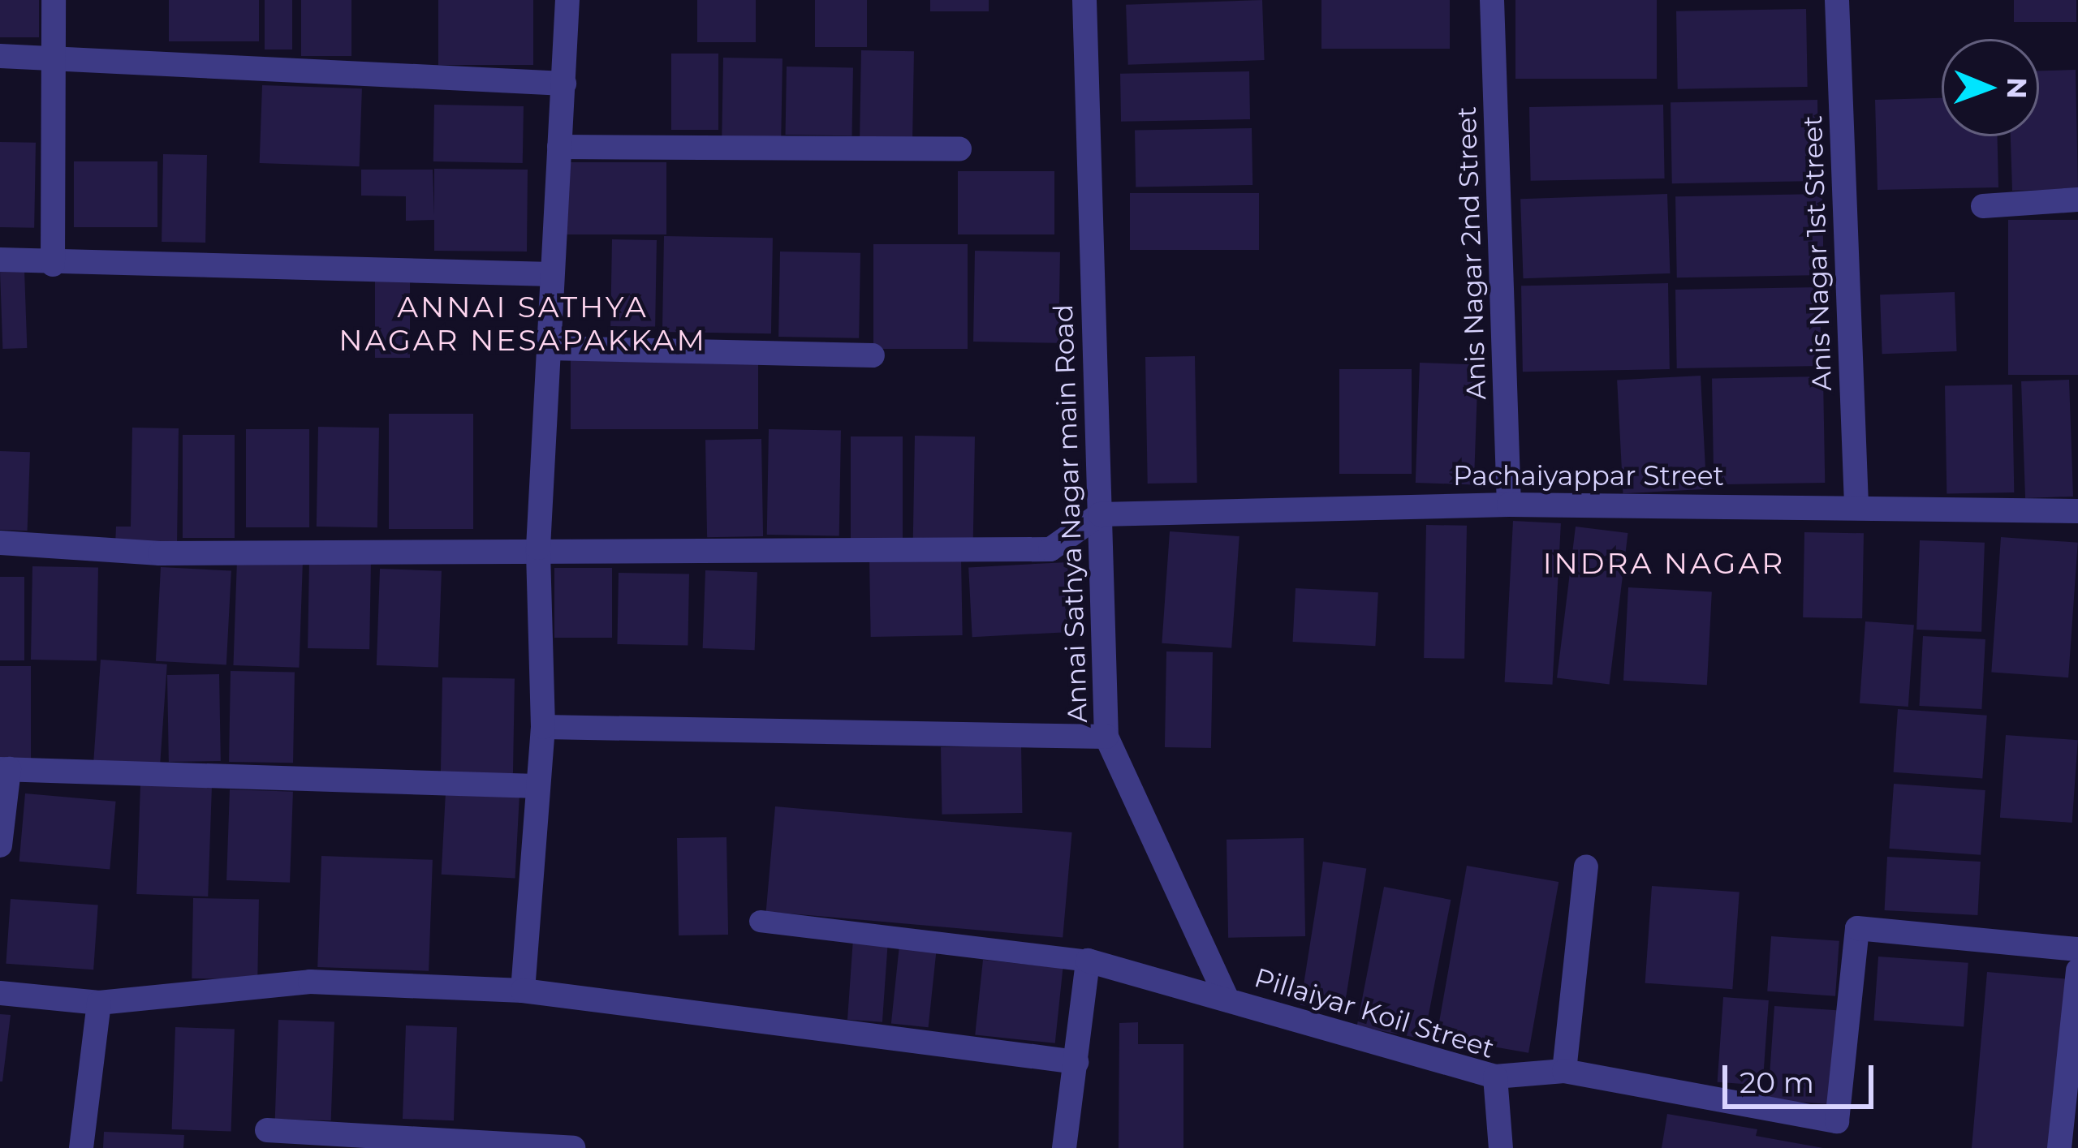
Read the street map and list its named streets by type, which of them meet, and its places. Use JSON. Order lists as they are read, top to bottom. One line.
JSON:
{"streets":{"street":["Anis Nagar 2nd Street","Anis Nagar 1st Street","Pachaiyappar Street","Annai Sathya Nagar main Road","Pillaiyar Koil Street"]},"crossings":[["Anis Nagar 2nd Street","Pachaiyappar Street"],["Anis Nagar 1st Street","Pachaiyappar Street"],["Pachaiyappar Street","Annai Sathya Nagar main Road"],["Annai Sathya Nagar main Road","Pillaiyar Koil Street"]],"districts":["ANNAI SATHYA NAGAR NESAPAKKAM","INDRA NAGAR"],"scale_bar":"20 m","north":"right"}
